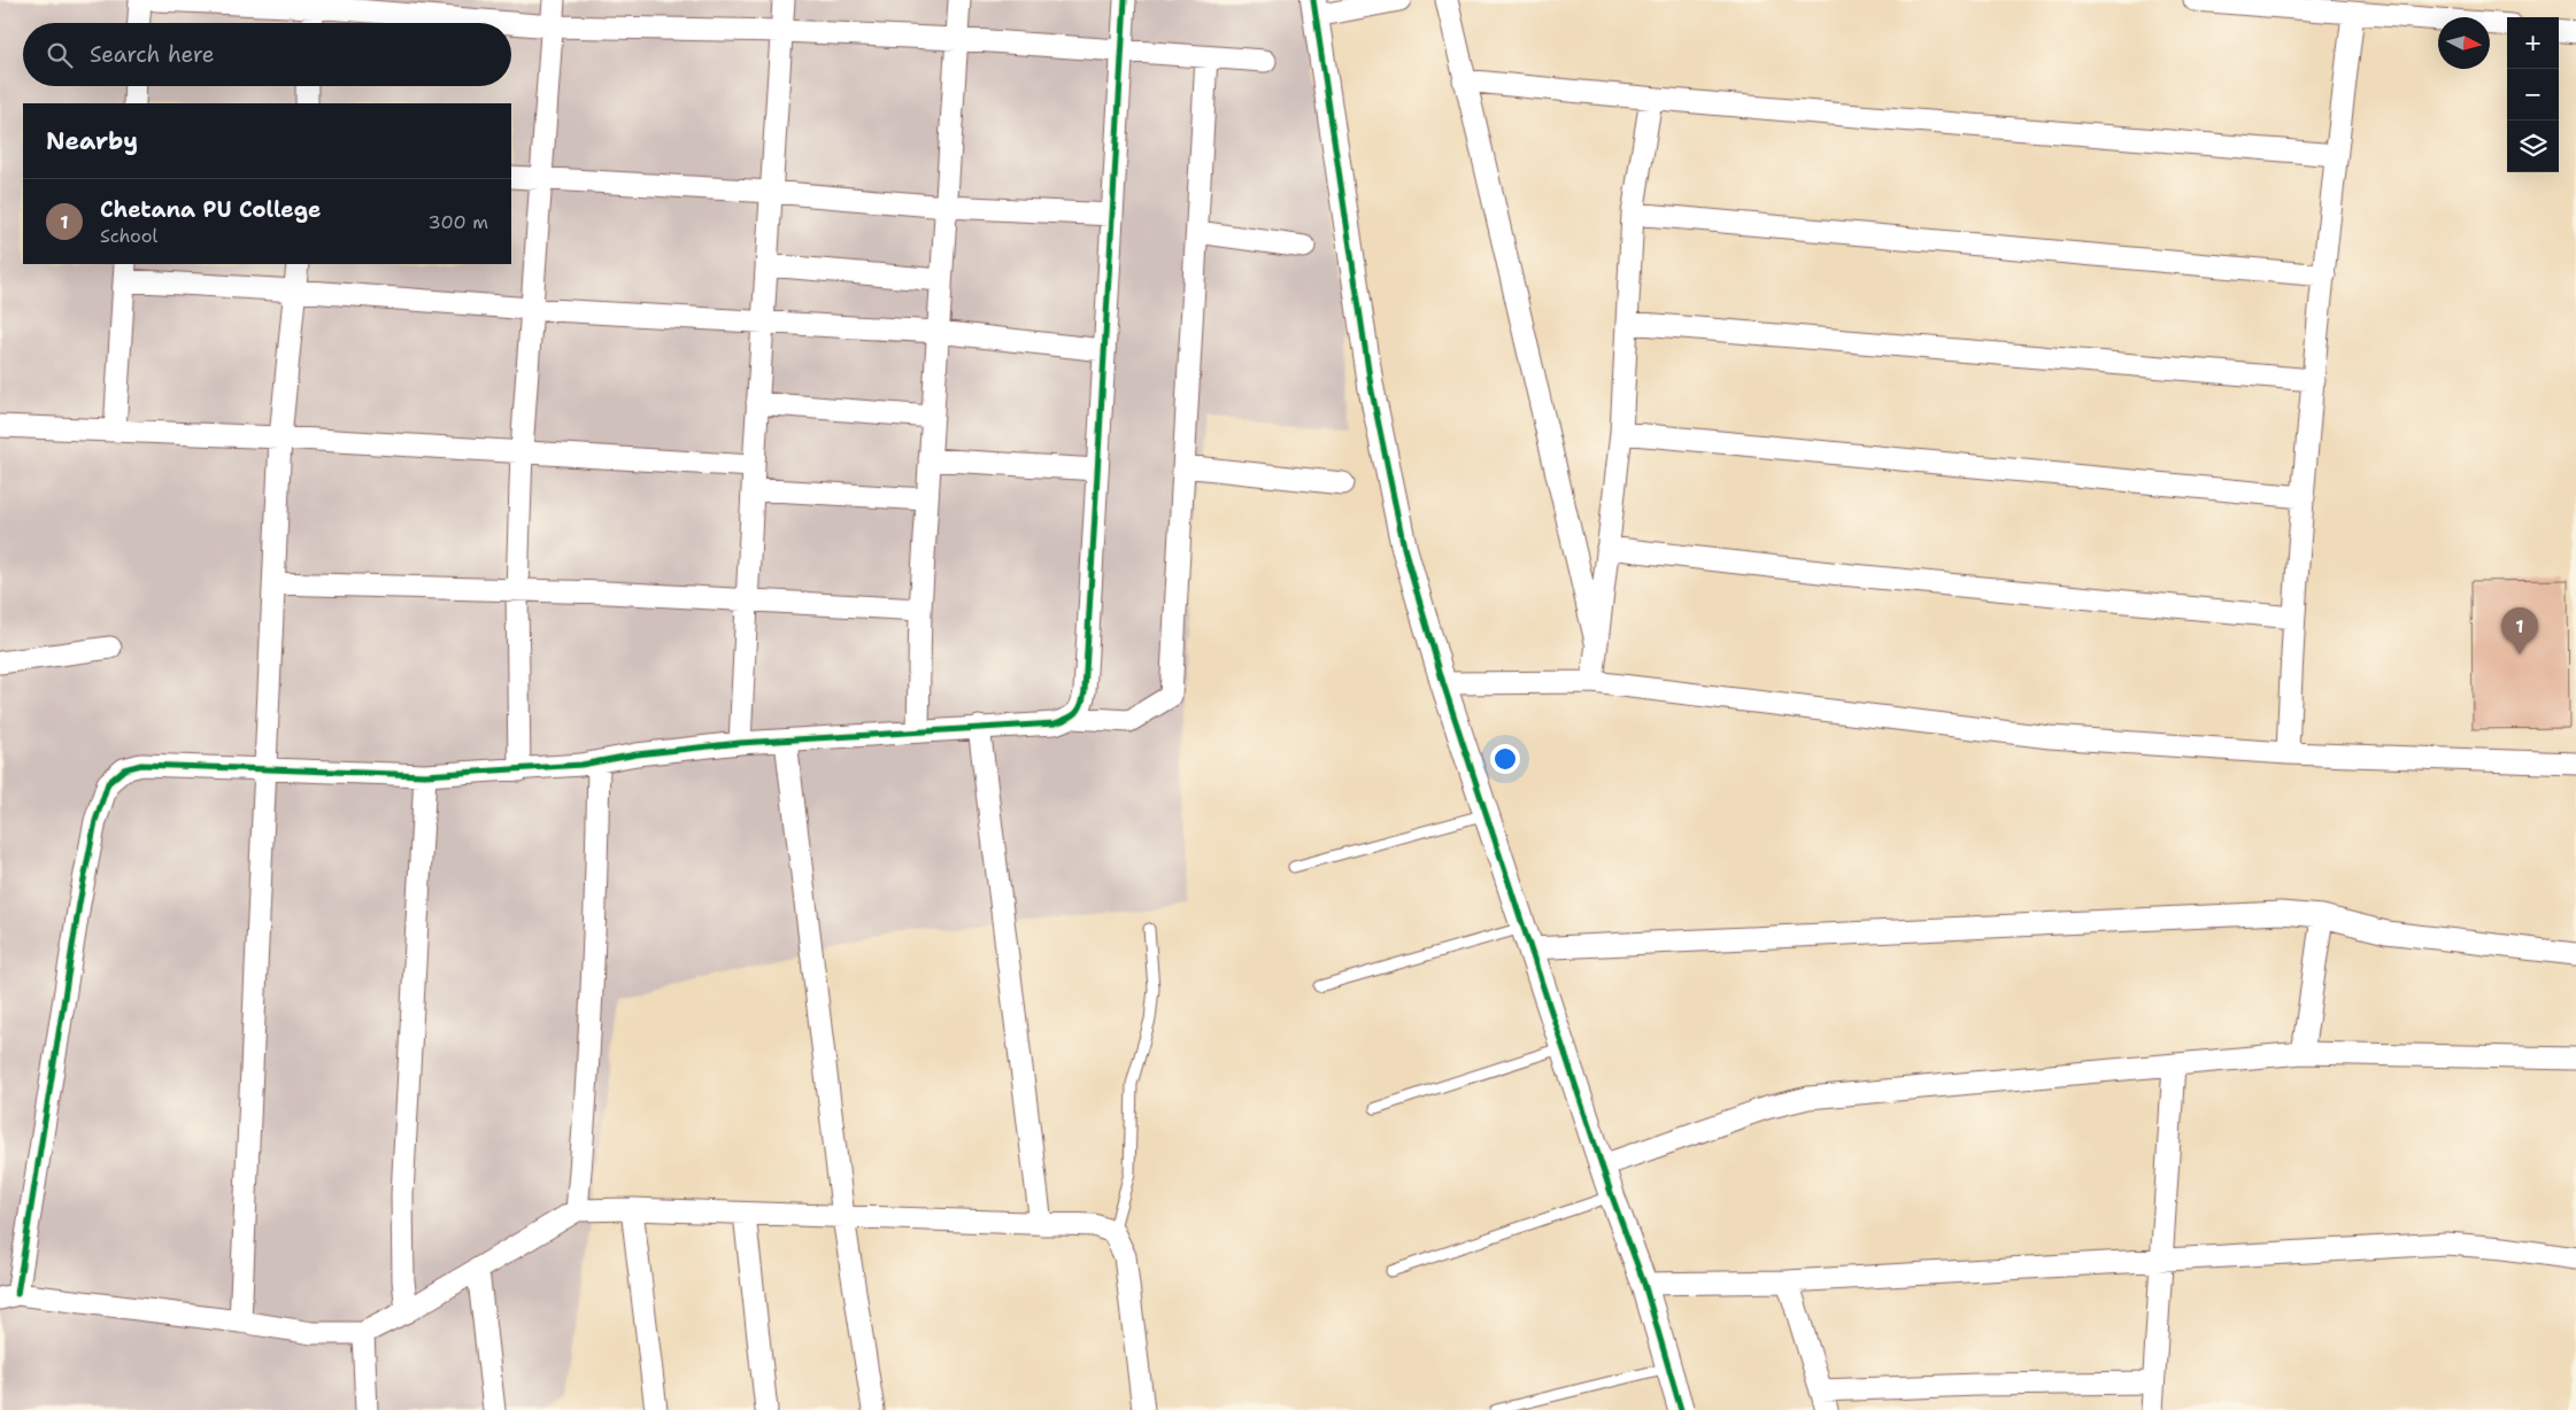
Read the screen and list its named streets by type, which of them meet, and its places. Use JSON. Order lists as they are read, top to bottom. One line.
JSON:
{"north":"right","page":{"map_buttons":["+","−"],"search":"Search here","heading":"Nearby","list":[{"mark":"1","name":"Chetana PU College","note":"School","value":"300 m"}],"pins":"1"}}
